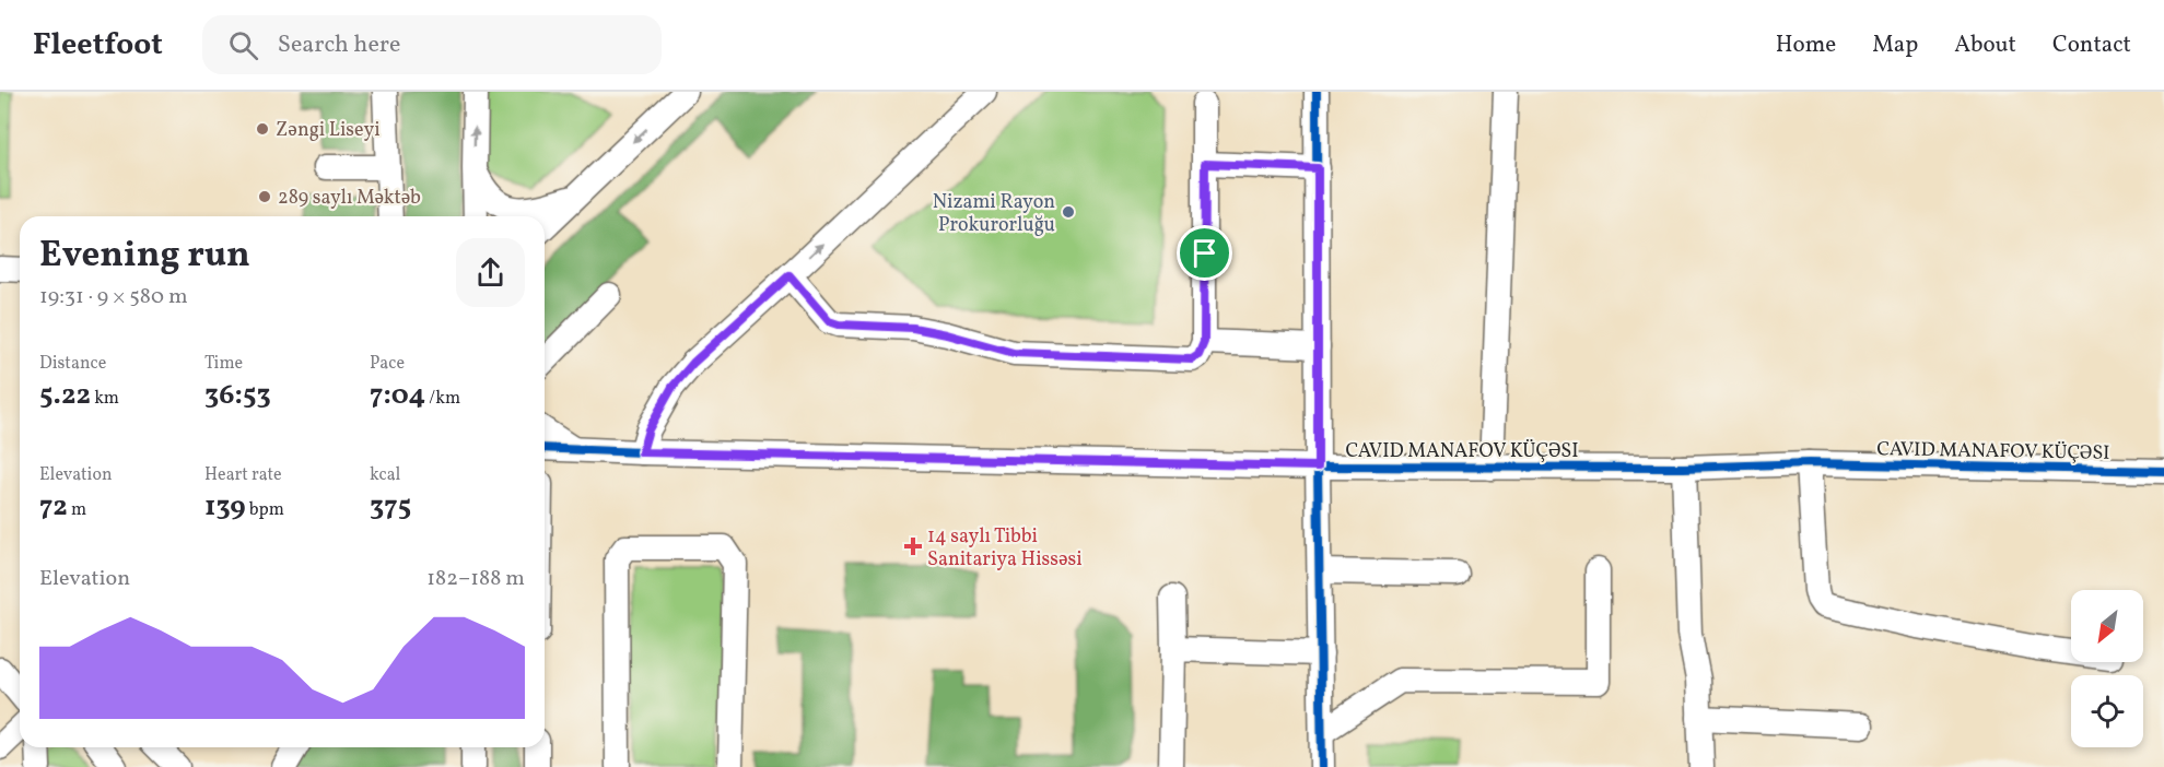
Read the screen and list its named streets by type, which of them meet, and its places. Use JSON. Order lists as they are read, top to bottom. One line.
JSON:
{"streets":{"street":["CAVID MANAFOV KÜÇƏSI"]},"places":{"other":["Zəngi Liseyi","289 saylı Məktəb","Nizami Rayon Prokurorluğu"],"health":["14 saylı Tibbi Sanitariya Hissəsi"]},"north":"bottom left","page":{"header":"Fleetfoot","search":"Search here","nav":["Home","Map","About","Contact"],"heading":["Evening run","19:31 · 9 × 580 m"],"stats":[["Distance","5.22 km"],["Time","36:53"],["Pace","7:04 /km"],["Elevation","72 m"],["Heart rate","139 bpm"],["kcal","375"]],"chart":["Elevation","182–188 m"]}}
